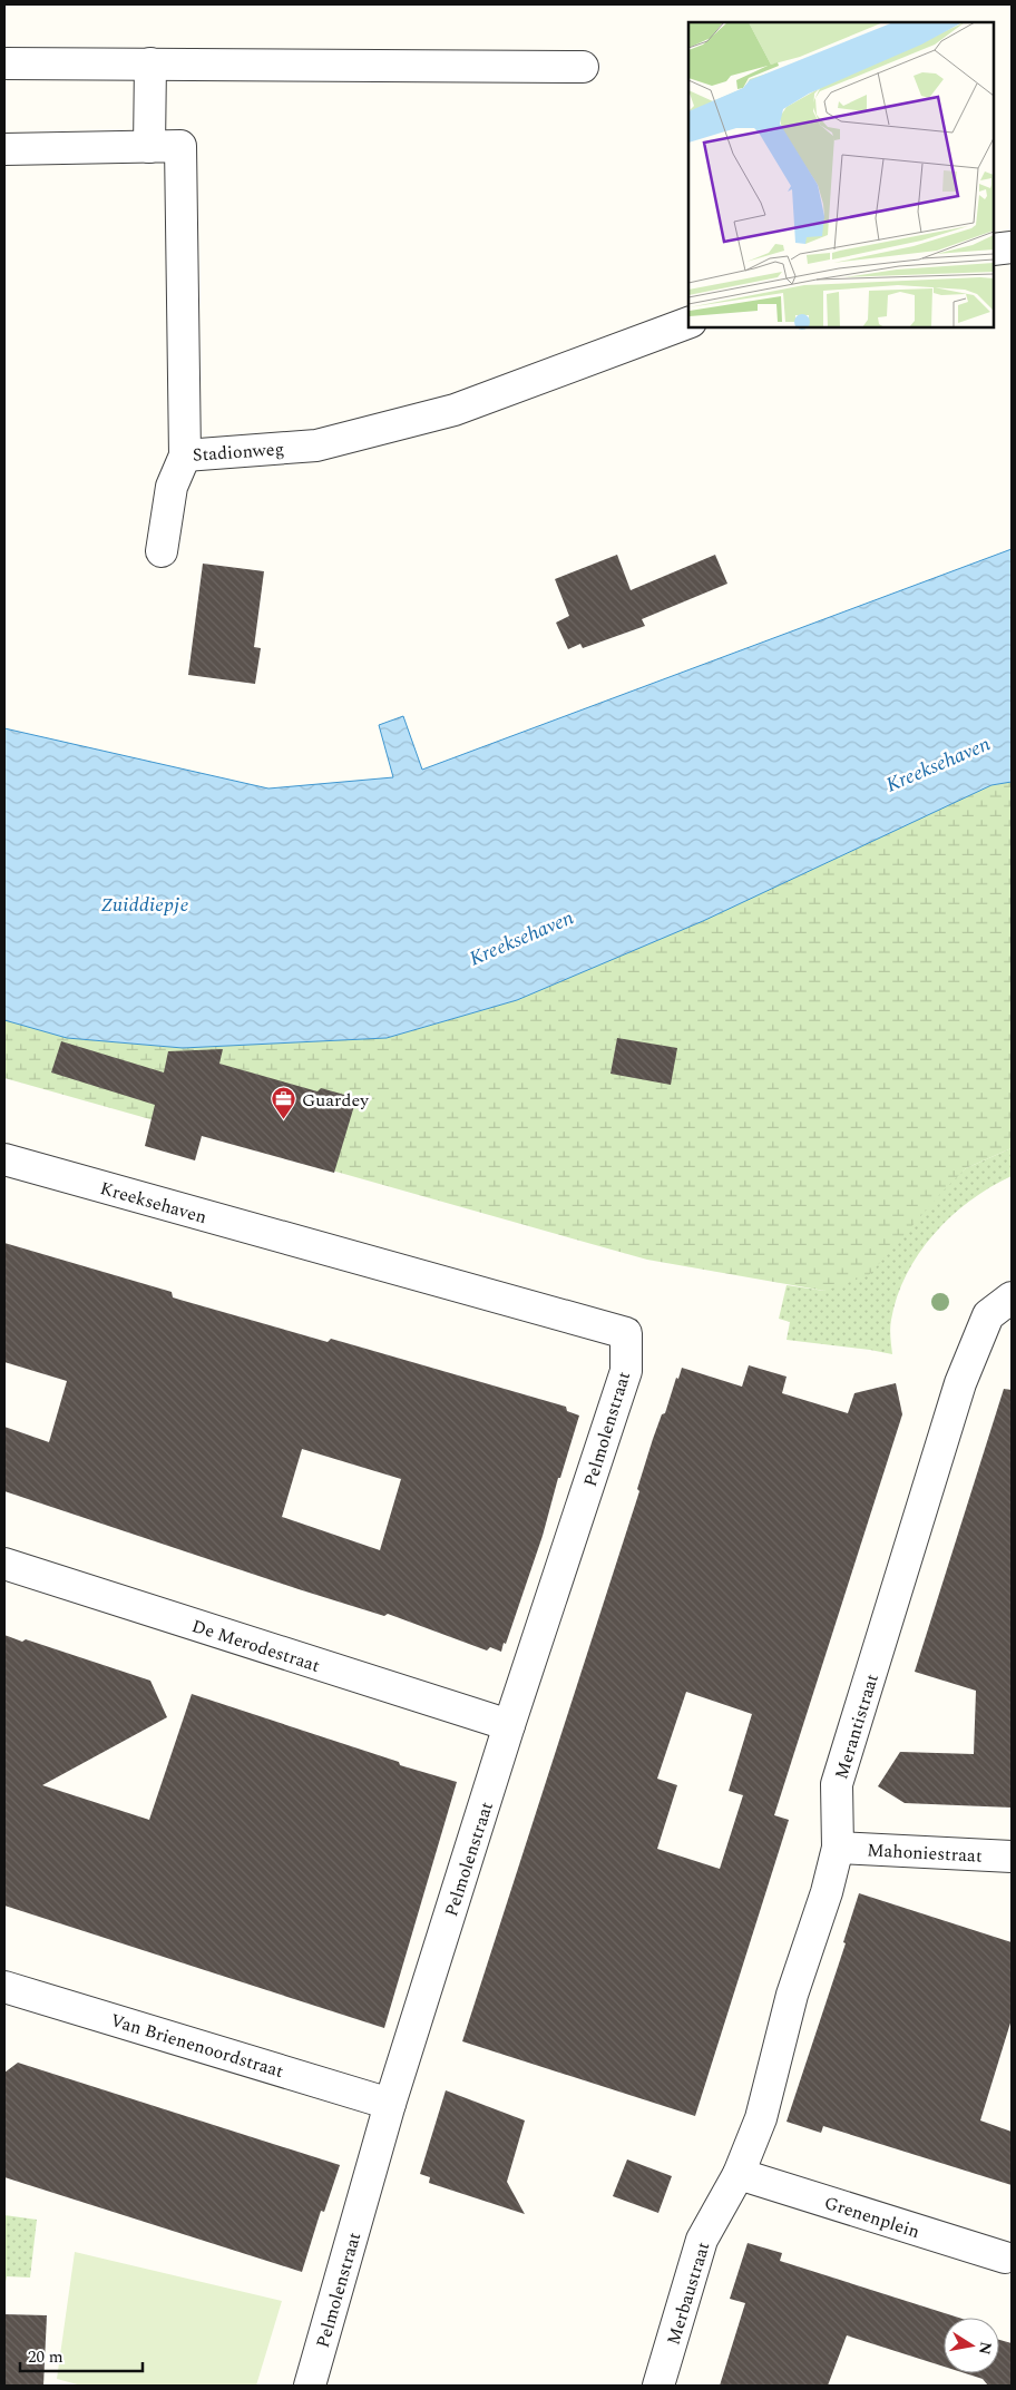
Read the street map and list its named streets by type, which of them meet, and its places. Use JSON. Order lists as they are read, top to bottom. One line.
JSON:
{"streets":{"street":["Stadionweg","Kreeksehaven","Pelmolenstraat","De Merodestraat","Merantistraat","Mahoniestraat","Van Brienenoordstraat","Grenenplein","Merbaustraat"]},"crossings":[["Kreeksehaven","Pelmolenstraat"],["Pelmolenstraat","De Merodestraat"],["Pelmolenstraat","Van Brienenoordstraat"],["Merantistraat","Mahoniestraat"],["Merantistraat","Grenenplein"],["Merantistraat","Merbaustraat"],["Grenenplein","Merbaustraat"]],"water":["Kreeksehaven","Zuiddiepje"],"places":{"office":["Guardey"]},"scale_bar":"20 m","north":"right"}
